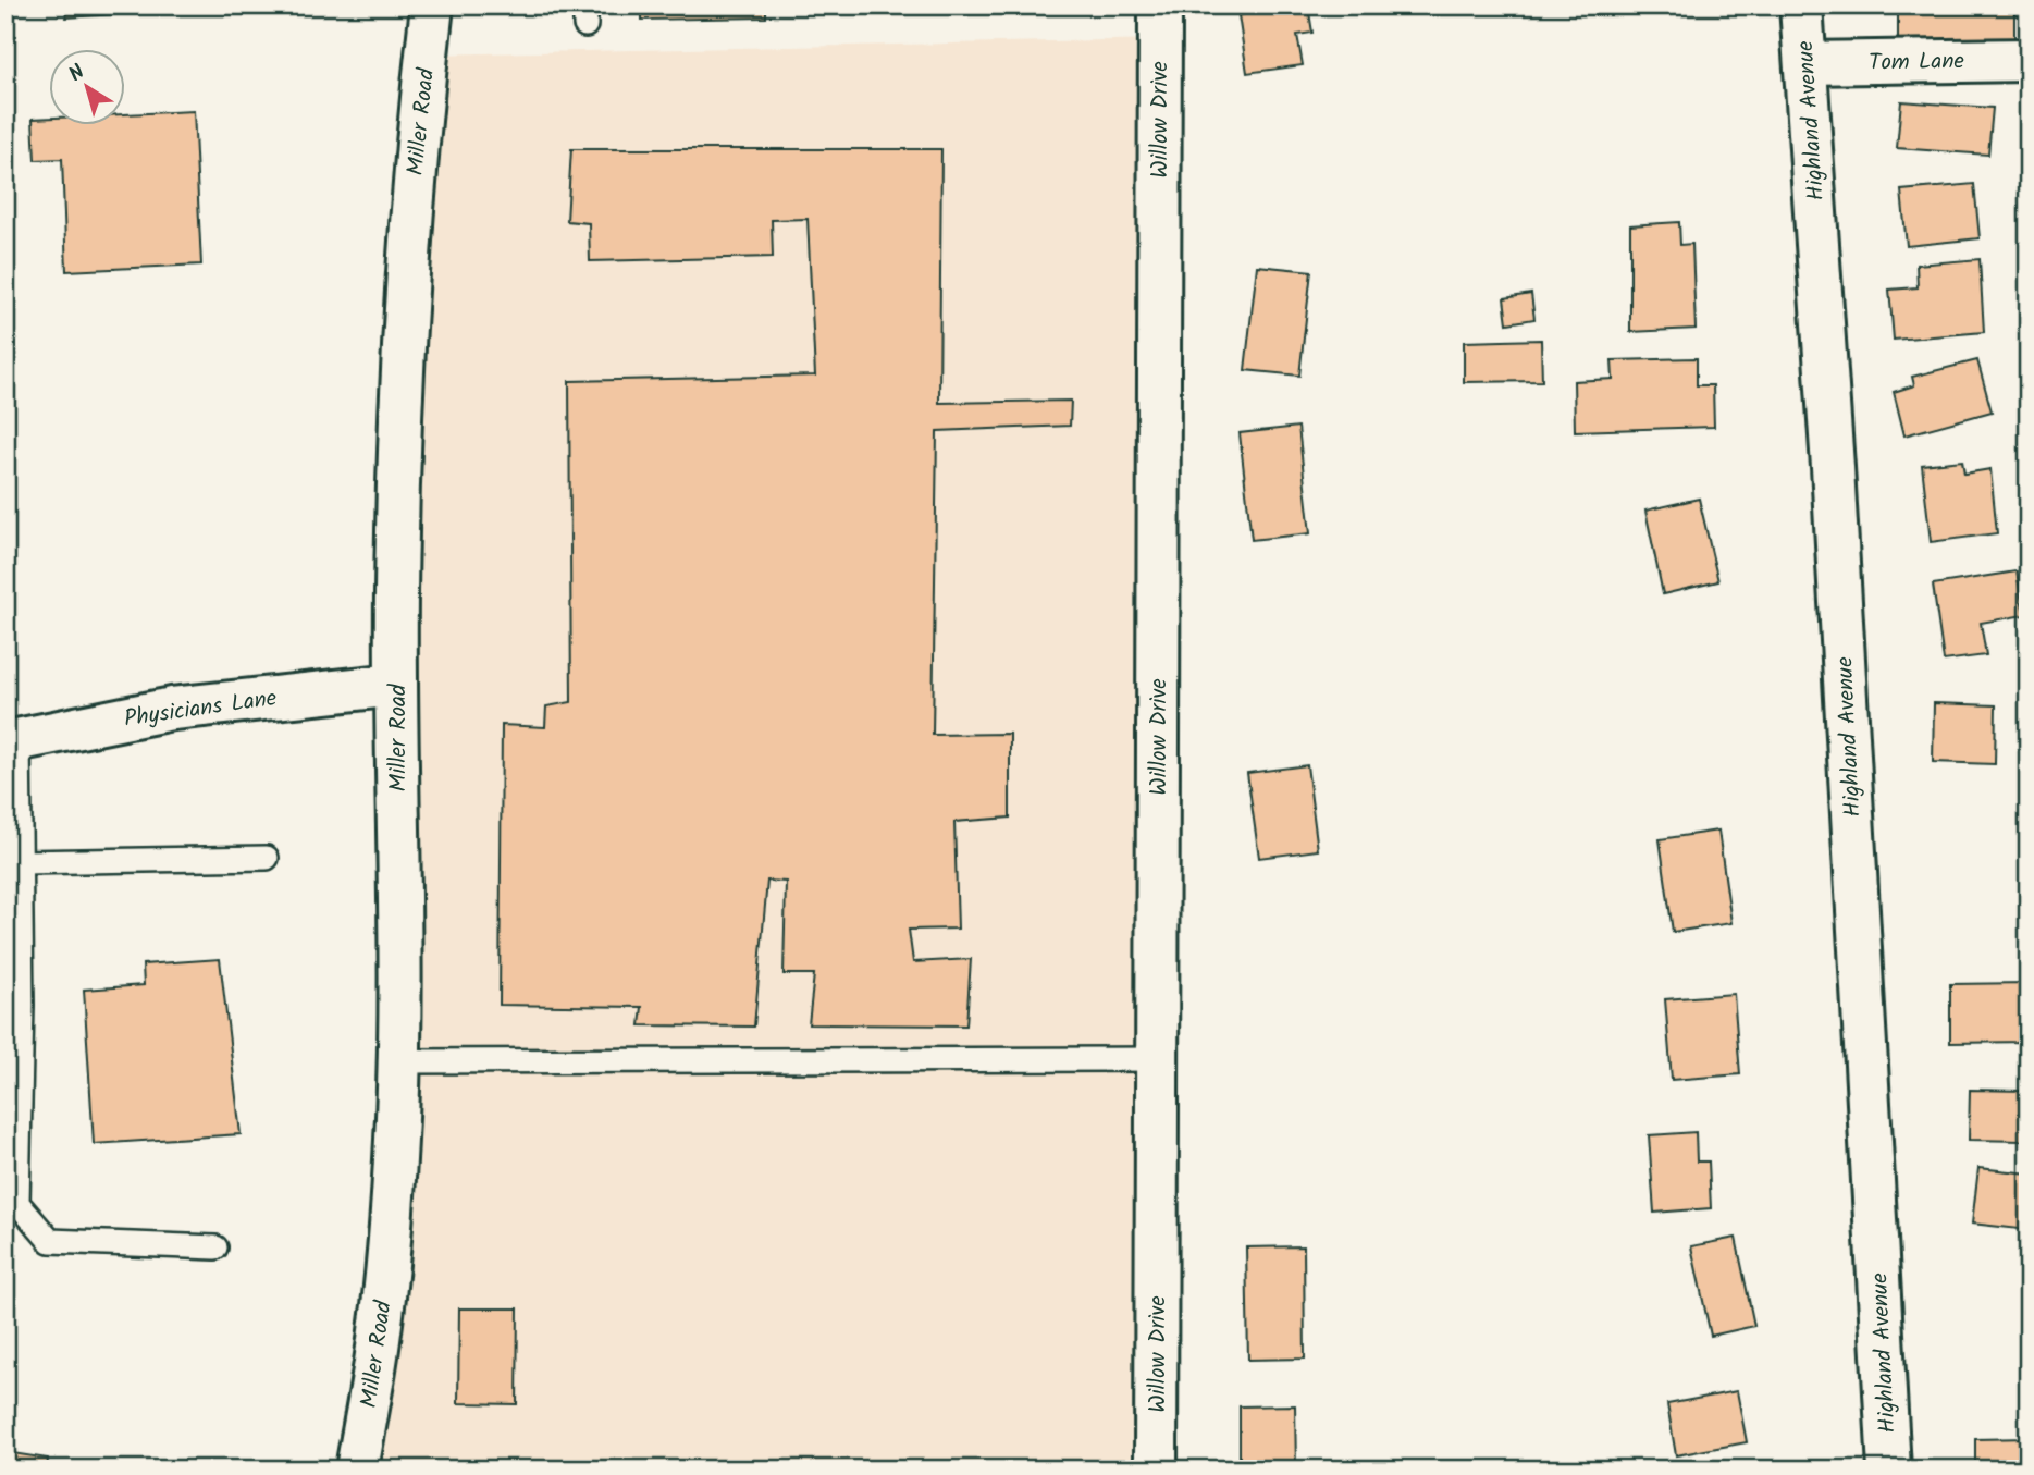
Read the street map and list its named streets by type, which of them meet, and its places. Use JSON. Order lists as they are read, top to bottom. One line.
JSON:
{"streets":{"street":["Tom Lane","Willow Drive","Highland Avenue","Miller Road","Physicians Lane"]},"crossings":[["Tom Lane","Highland Avenue"],["Miller Road","Physicians Lane"]],"north":"top left"}
